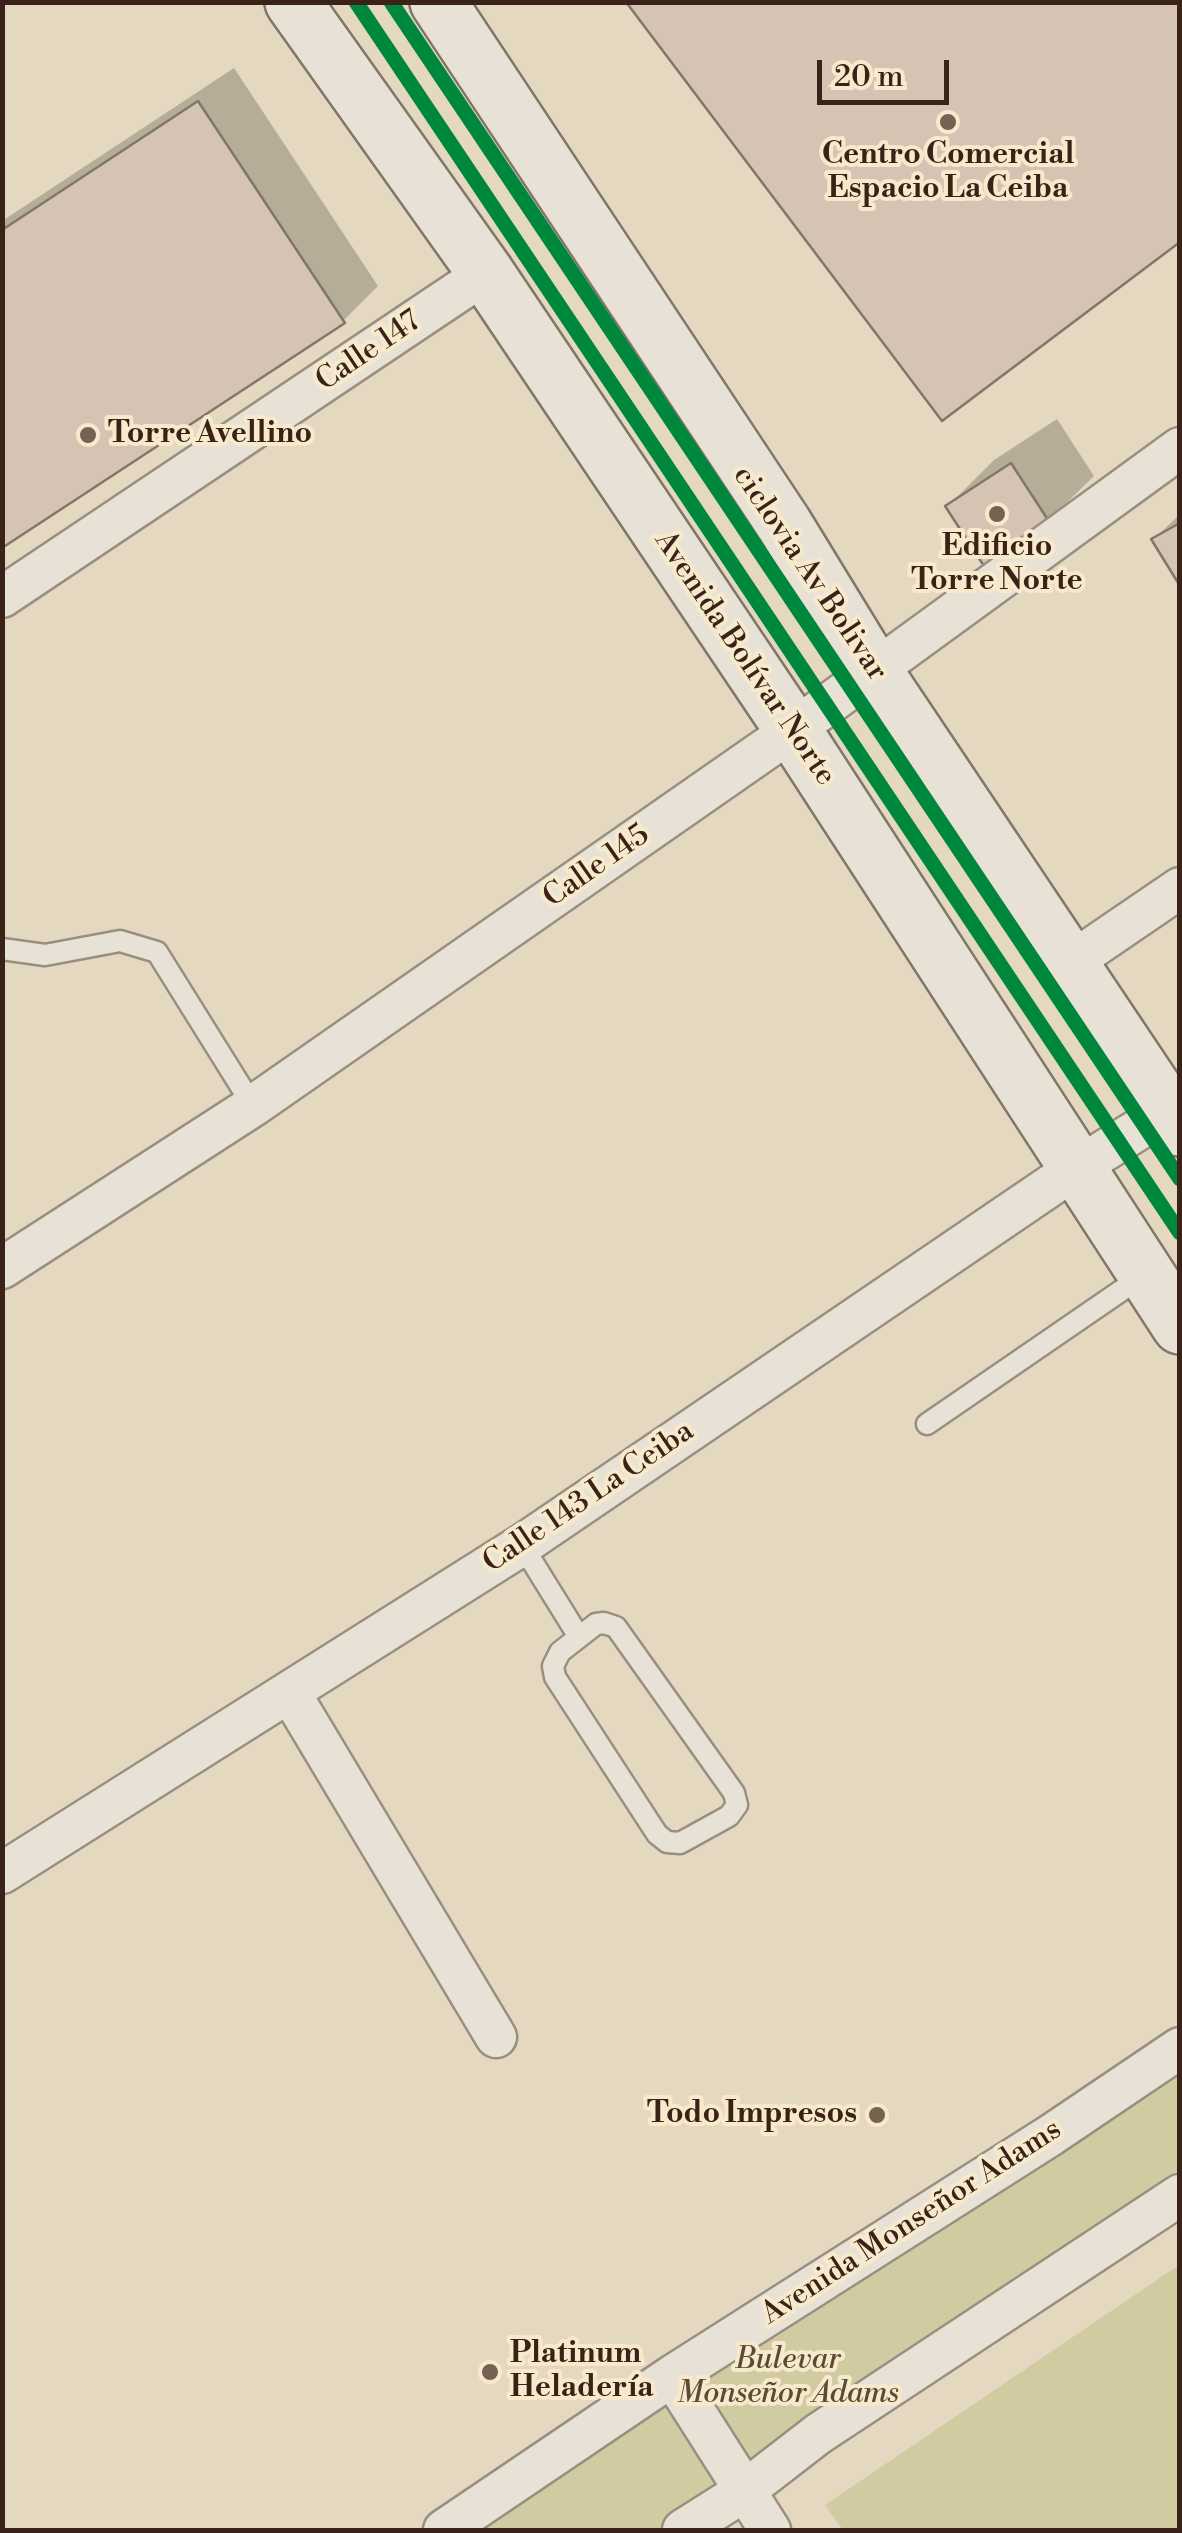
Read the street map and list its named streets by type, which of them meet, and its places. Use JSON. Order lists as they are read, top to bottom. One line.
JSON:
{"streets":{"main road":["Avenida Bolívar Norte"],"street":["Calle 147","Calle 145","Calle 143 La Ceiba","Avenida Monseñor Adams"],"cycle path":["ciclovia Av Bolivar"]},"crossings":[["Calle 147","Avenida Bolívar Norte"],["Avenida Bolívar Norte","Calle 145"],["Avenida Bolívar Norte","Calle 143 La Ceiba"]],"parks":["Bulevar Monseñor Adams"],"places":["Centro Comercial Espacio La Ceiba","Torre Avellino","Edificio Torre Norte","Todo Impresos","Platinum Heladería"],"scale_bar":"20 m"}
